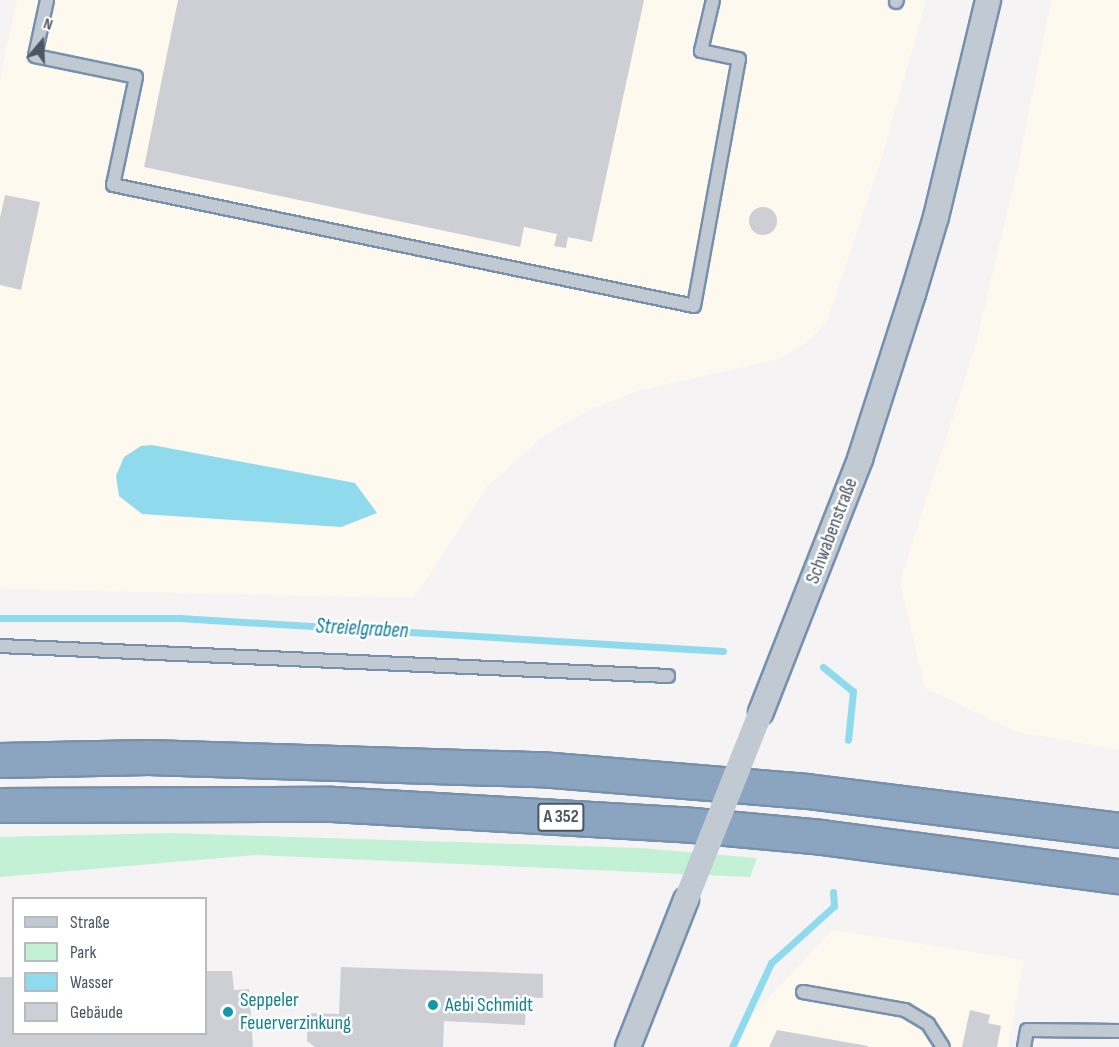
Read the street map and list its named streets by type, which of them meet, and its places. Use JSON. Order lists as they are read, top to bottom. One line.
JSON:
{"streets":{"highway":["A 352"],"street":["Schwabenstraße"]},"water":["Streielgraben"],"places":["Aebi Schmidt","Seppeler Feuerverzinkung"],"legend":["Straße","Park","Wasser","Gebäude"],"north":"top"}
